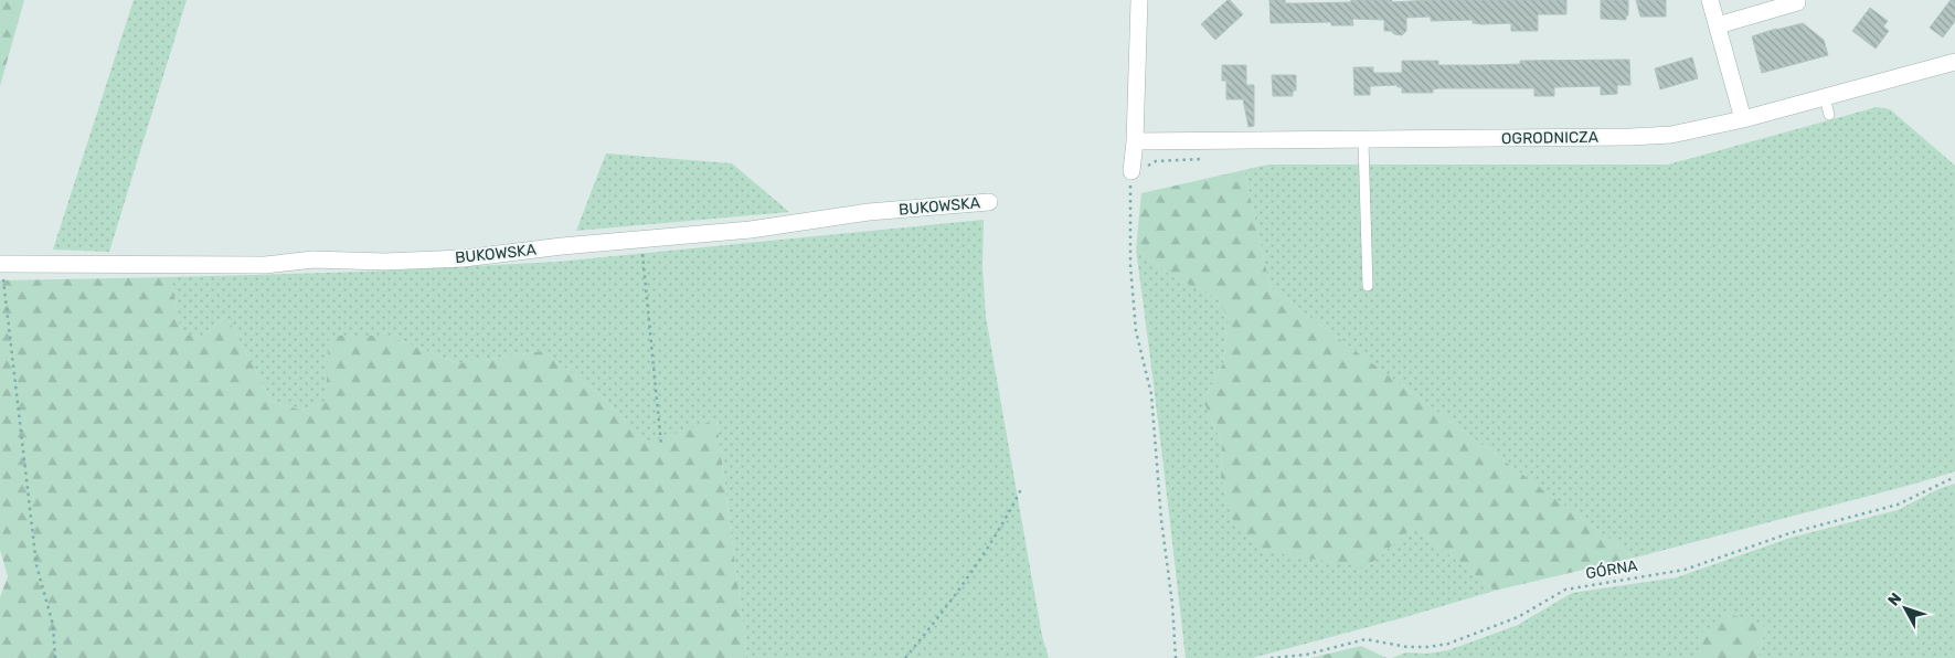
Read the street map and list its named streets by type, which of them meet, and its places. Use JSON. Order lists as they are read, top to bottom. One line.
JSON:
{"streets":{"street":["OGRODNICZA","BUKOWSKA"],"path":["GÓRNA"]},"north":"top left"}
